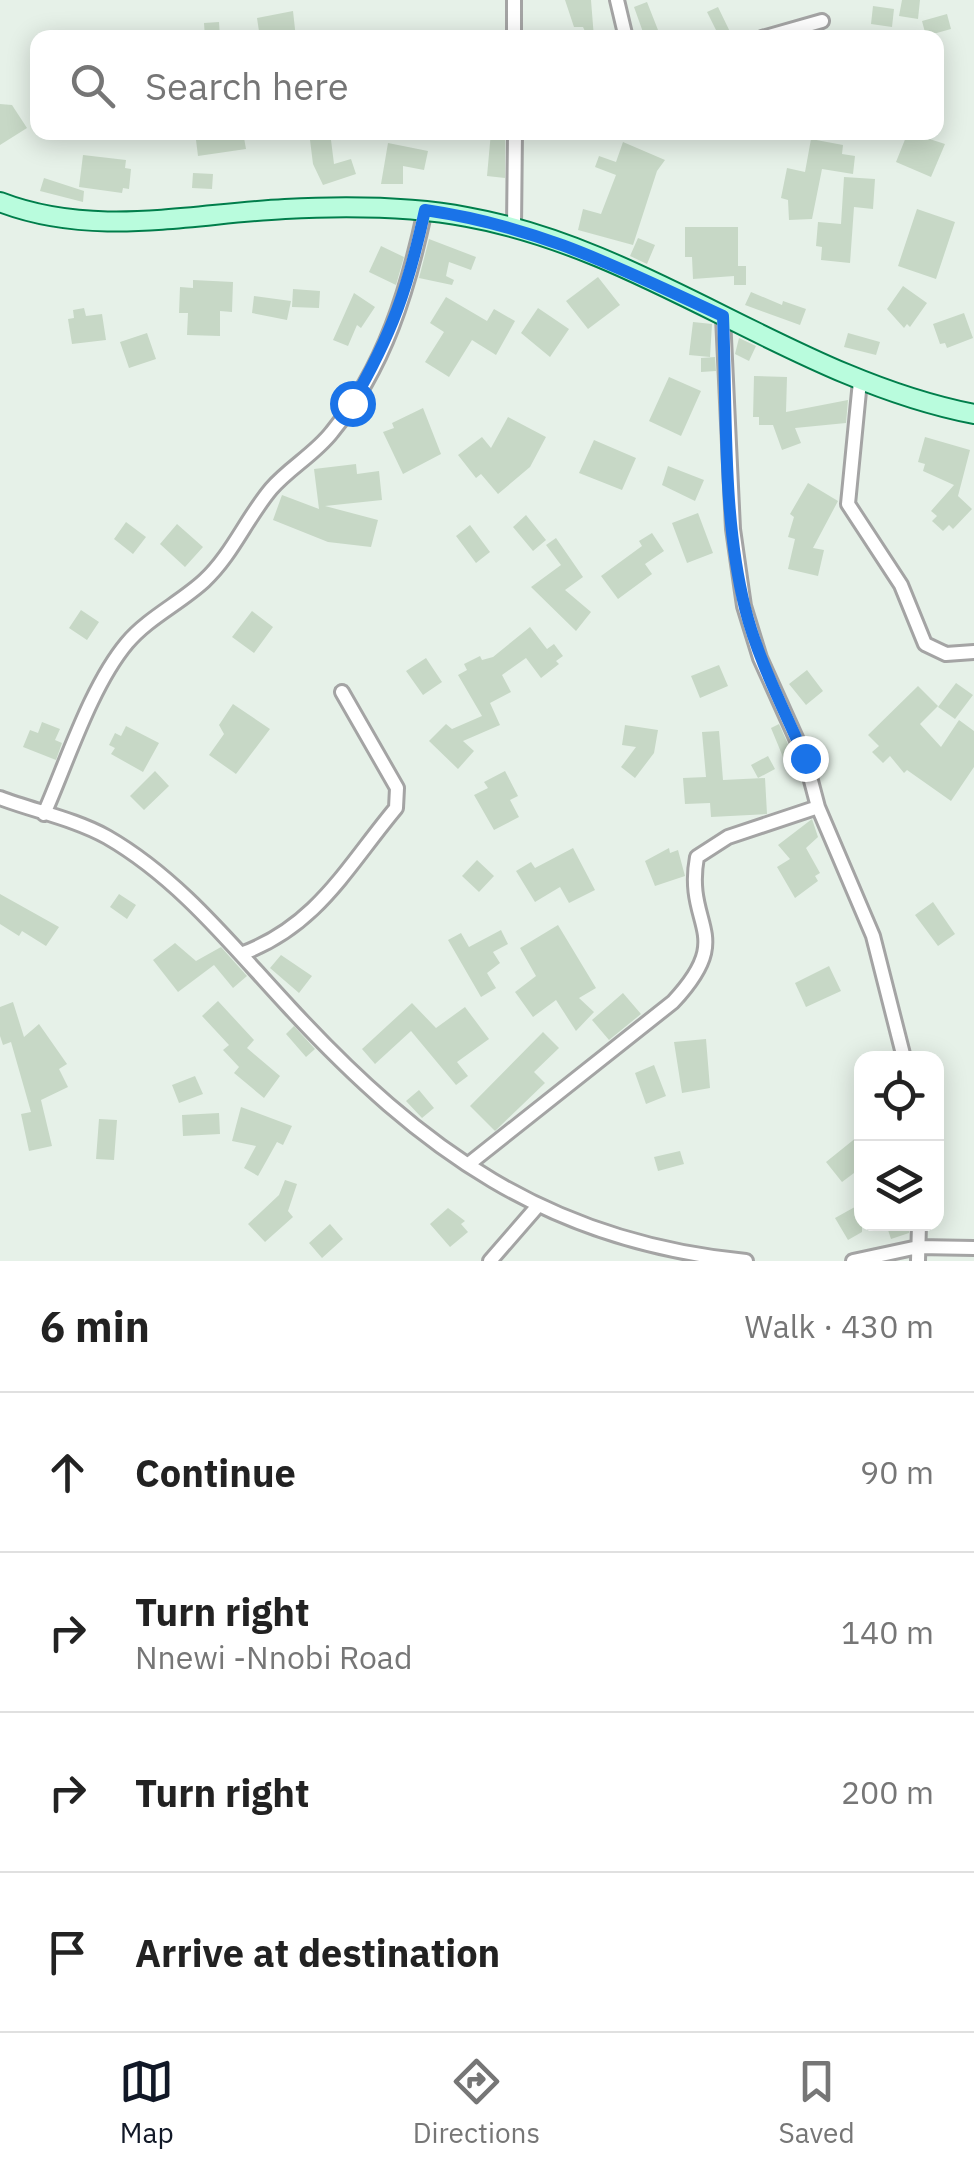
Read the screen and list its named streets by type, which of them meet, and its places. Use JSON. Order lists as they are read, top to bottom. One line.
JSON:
{"page":{"search":"Search here","heading":["6 min","Walk · 430 m"],"list":[["Continue","90 m"],["Turn right","Nnewi -Nnobi Road","140 m"],["Turn right","200 m"],"Arrive at destination"],"nav":["Map","Directions","Saved"]}}
